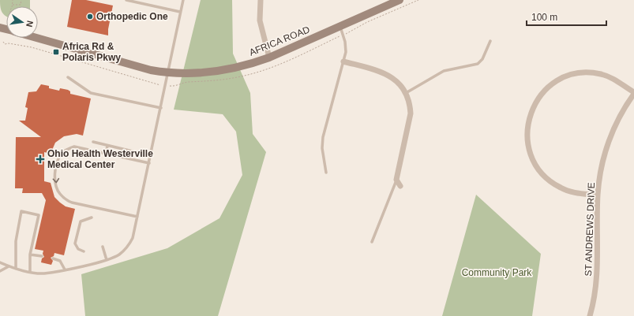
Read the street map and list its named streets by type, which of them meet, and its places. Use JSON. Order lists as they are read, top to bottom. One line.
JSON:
{"streets":{"street":["AFRICA ROAD","ST ANDREWS DRIVE"]},"parks":["Community Park"],"places":{"other":["Orthopedic One"],"transit":["Africa Rd & Polaris Pkwy"],"health":["Ohio Health Westerville Medical Center"]},"scale_bar":"100 m","north":"right"}
